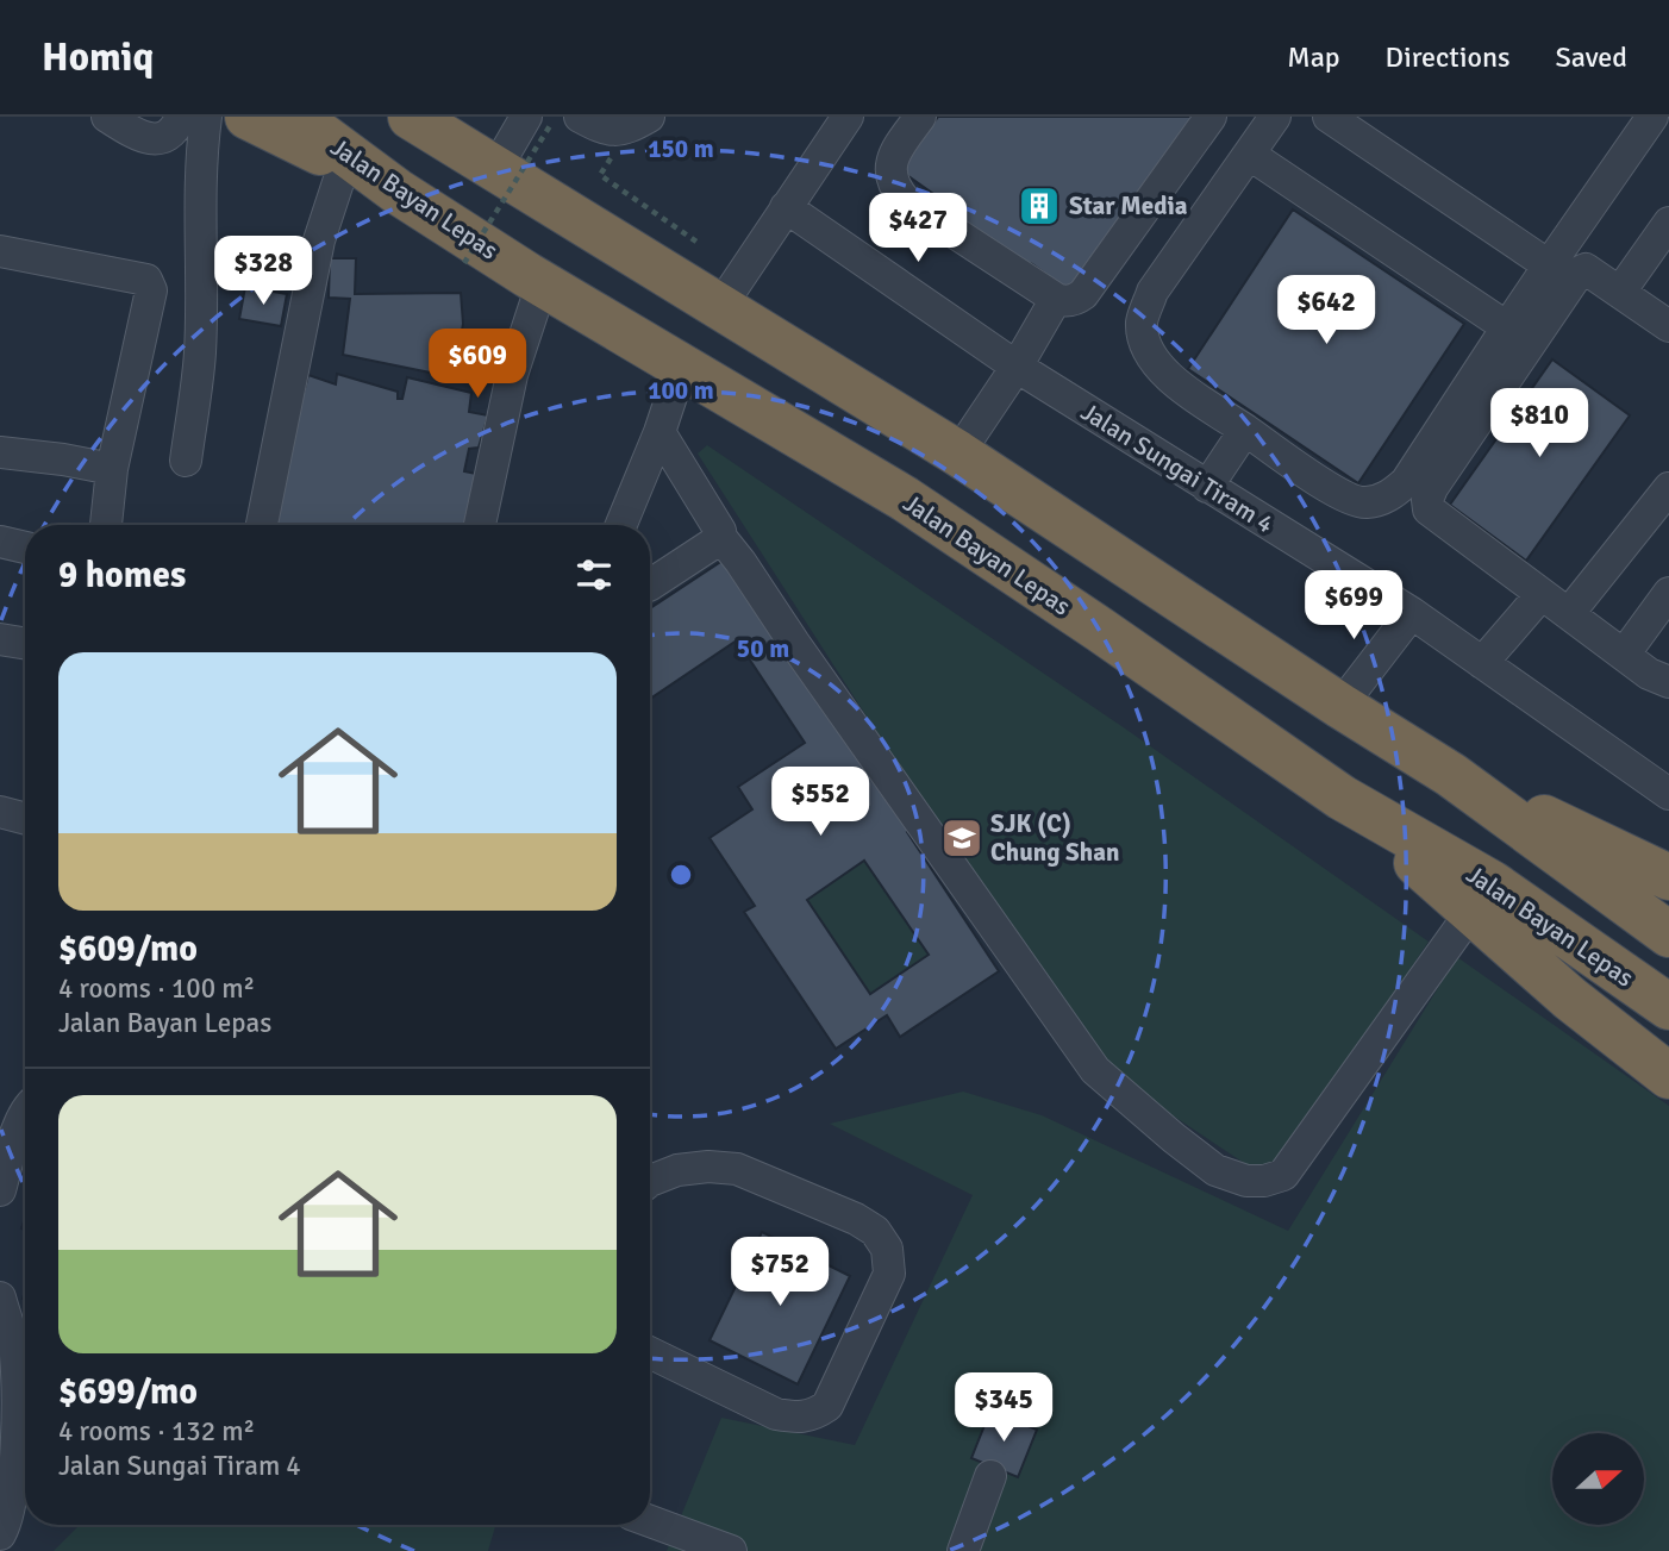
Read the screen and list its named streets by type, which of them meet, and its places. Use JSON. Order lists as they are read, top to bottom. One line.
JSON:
{"streets":{"highway":["Jalan Bayan Lepas"],"street":["Jalan Sungai Tiram 4"]},"places":{"building":["Star Media"],"school or university":["SJK (C) Chung Shan"]},"north":"right","page":{"header":"Homiq","nav":["Map","Directions","Saved"],"price":["$427","$328","$642","$609","$810","$699","$552","$752","$345"],"heading":"9 homes","list":[{"name":"$609/mo","note":"4 rooms · 100 m² · Jalan Bayan Lepas"},{"name":"$699/mo","note":"4 rooms · 132 m² · Jalan Sungai Tiram 4"}]},"rings":["150 m","100 m","50 m"]}
